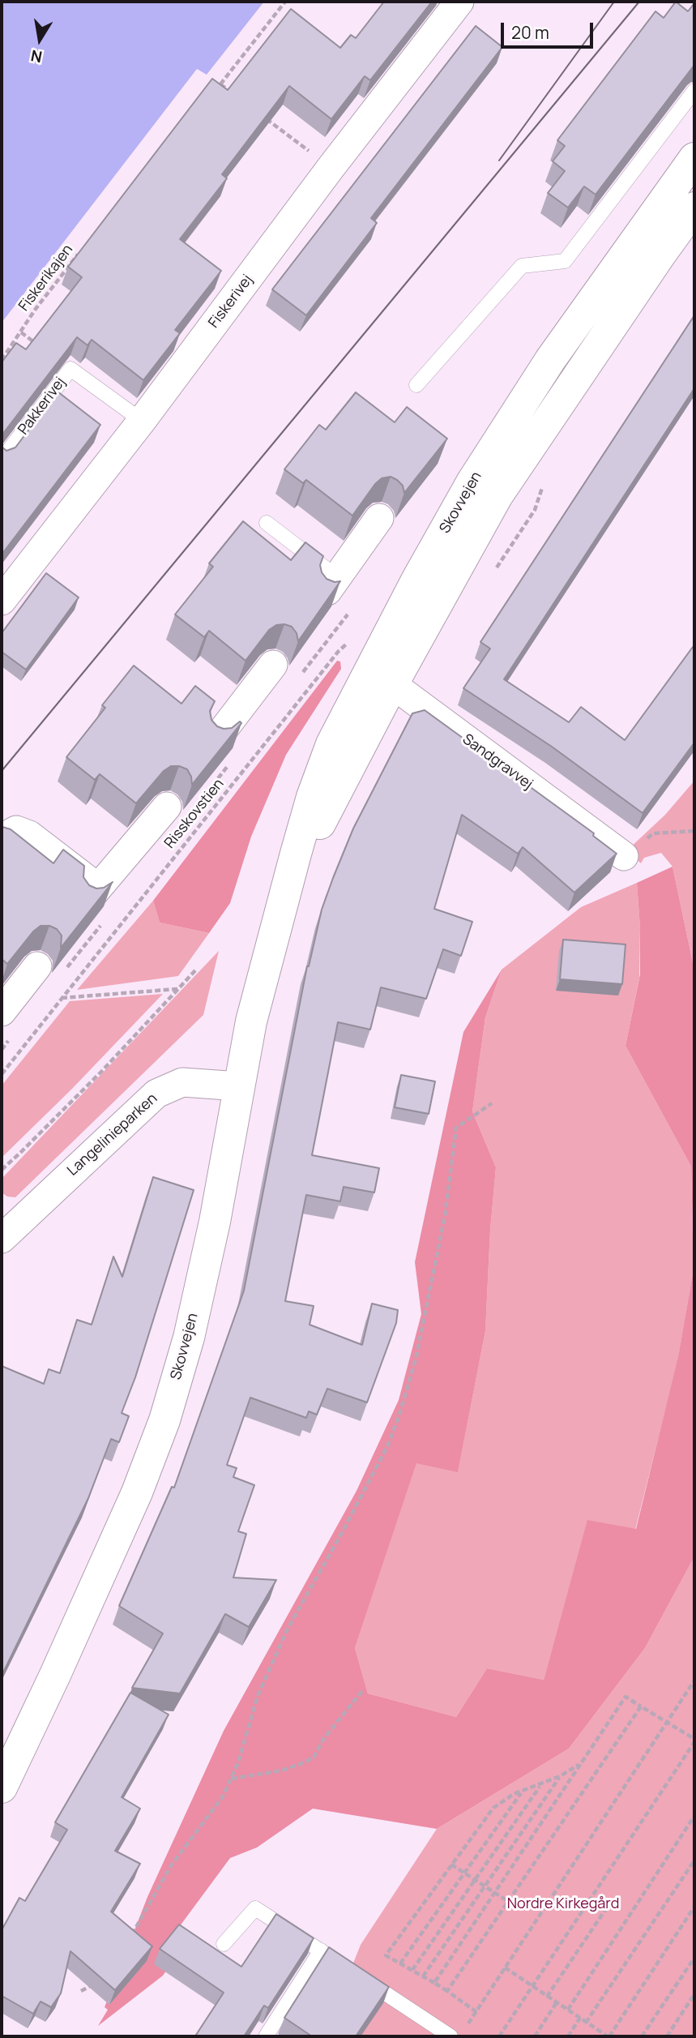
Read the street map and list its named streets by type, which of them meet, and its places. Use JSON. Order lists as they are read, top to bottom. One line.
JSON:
{"streets":{"street":["Fiskerivej","Skovvejen","Sandgravvej","Langelinieparken"],"lane":["Pakkerivej"],"path":["Fiskerikajen","Risskovstien"]},"crossings":[["Fiskerivej","Pakkerivej"],["Skovvejen","Sandgravvej"],["Skovvejen","Langelinieparken"]],"parks":["Nordre Kirkegård"],"scale_bar":"20 m","north":"bottom"}
